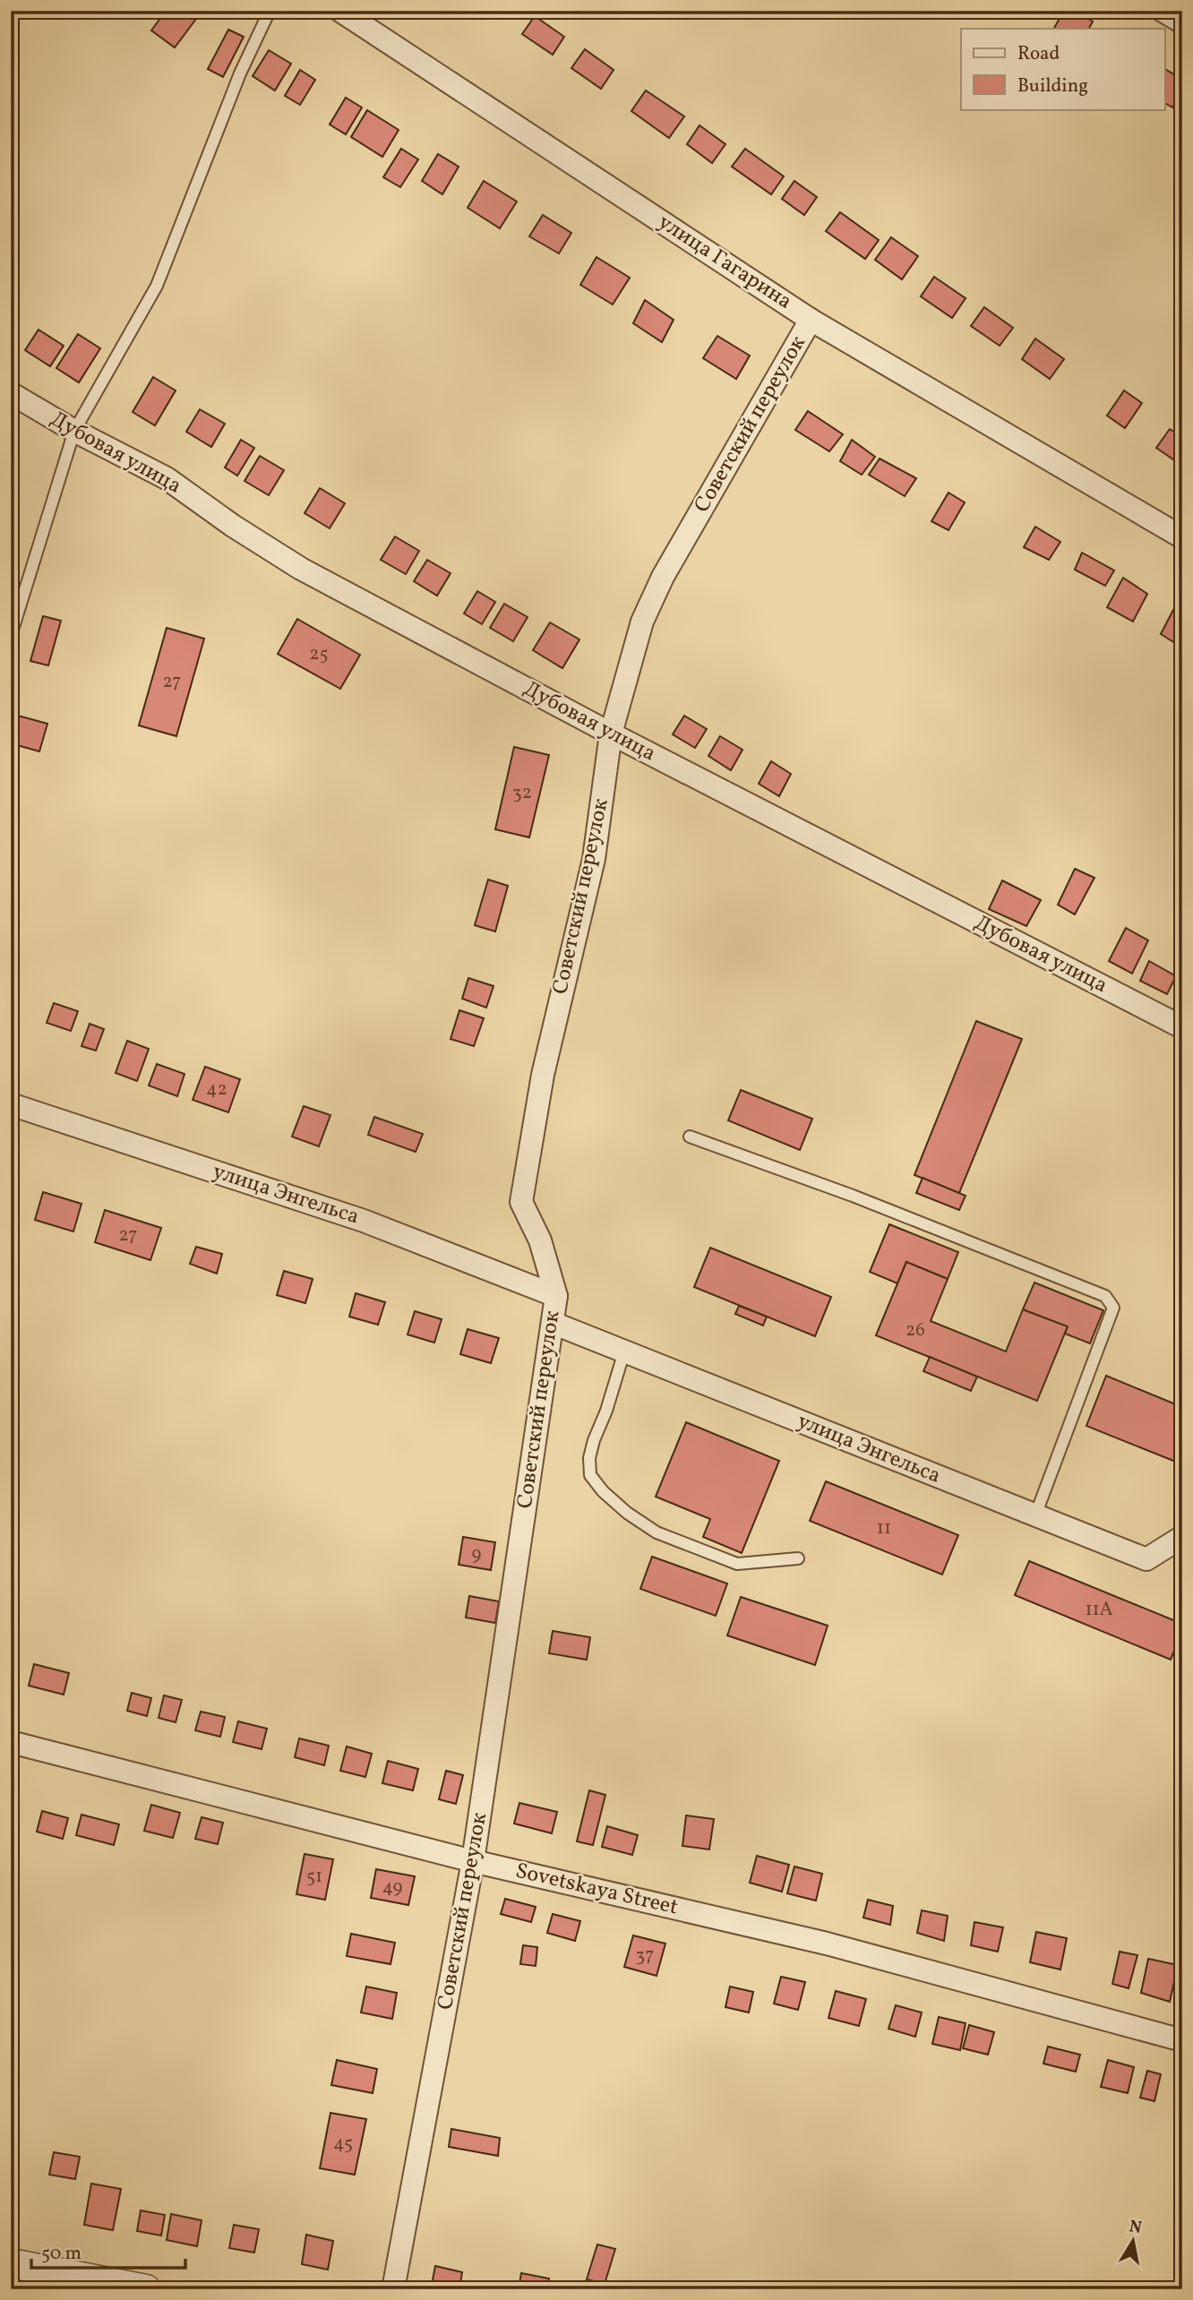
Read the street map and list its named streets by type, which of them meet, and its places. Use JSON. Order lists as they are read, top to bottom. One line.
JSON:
{"streets":{"street":["улица Гагарина","Советский переулок","Дубовая улица","улица Энгельса","Sovetskaya Street"]},"crossings":[["улица Гагарина","Советский переулок"],["Советский переулок","Дубовая улица"],["Советский переулок","улица Энгельса"],["Советский переулок","Sovetskaya Street"]],"house_numbers":["25","27","32","42","27","26","11","9","11А","51","49","37","45"],"legend":["Road","Building"],"scale_bar":"50 m","north":"top"}
